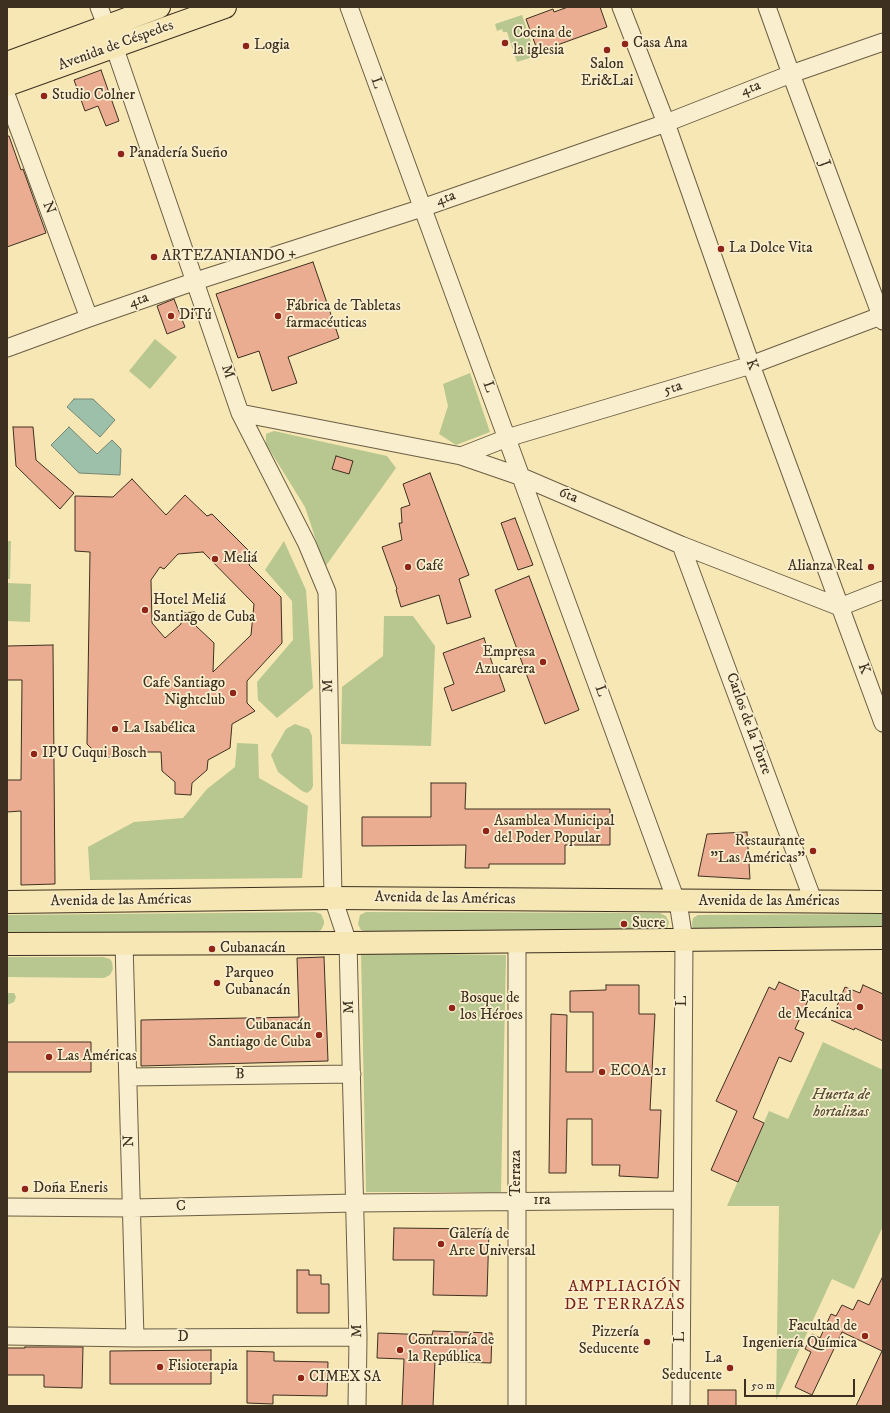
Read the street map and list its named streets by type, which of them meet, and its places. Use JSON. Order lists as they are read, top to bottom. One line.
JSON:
{"streets":{"main road":["Avenida de Céspedes","Avenida de las Américas"],"street":["L","4ta","J","N","K","M","5ta","6ta","Carlos de la Torre","B","Terraza","1ra","C","D"]},"crossings":[["Avenida de Céspedes","M"],["L","4ta"],["L","5ta"],["L","6ta"],["L","Avenida de las Américas"],["L","1ra"],["4ta","J"],["4ta","N"],["4ta","K"],["4ta","M"],["J","5ta"],["N","B"],["N","C"],["N","D"],["K","5ta"],["K","6ta"],["M","6ta"],["M","Avenida de las Américas"],["M","B"],["M","1ra"],["M","C"],["M","D"],["5ta","6ta"],["6ta","Carlos de la Torre"],["Carlos de la Torre","Avenida de las Américas"],["Terraza","1ra"],["1ra","C"]],"districts":["AMPLIACIÓN DE TERRAZAS"],"parks":["Huerta de hortalizas"],"places":["Cocina de la iglesia","Casa Ana","Logia","Salon Eri&Lai","Studio Colner","Panadería Sueño","La Dolce Vita","ARTEZANIANDO +","DiTú","Fábrica de Tabletas farmacéuticas","Meliá","Café","Alianza Real","Hotel Meliá Santiago de Cuba","Empresa Azucarera","Cafe Santiago Nightclub","La Isabélica","IPU Cuqui Bosch","Asamblea Municipal del Poder Popular","Restaurante \"Las Américas\"","Sucre","Cubanacán","Parqueo Cubanacán","Facultad de Mecánica","Bosque de los Héroes","Cubanacán Santiago de Cuba","Las Américas","ECOA 21","Doña Eneris","Galería de Arte Universal","Facultad de Ingeniería Química","Pizzería Seducente","Contraloría de la República","Fisioterapia","La Seducente","CIMEX SA"],"scale_bar":"50 m"}
